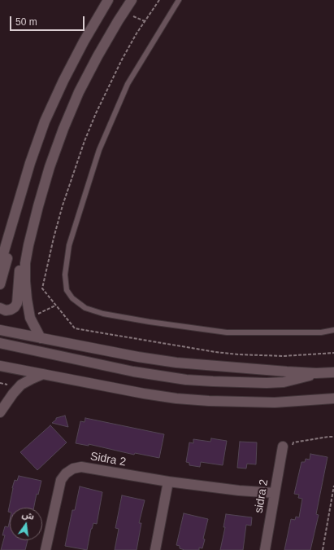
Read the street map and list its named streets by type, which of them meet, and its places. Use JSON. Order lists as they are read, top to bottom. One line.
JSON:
{"streets":{"street":["Sidra 2","sidra 2"]},"crossings":[["Sidra 2","sidra 2"]],"scale_bar":"50 m","north":"top"}
